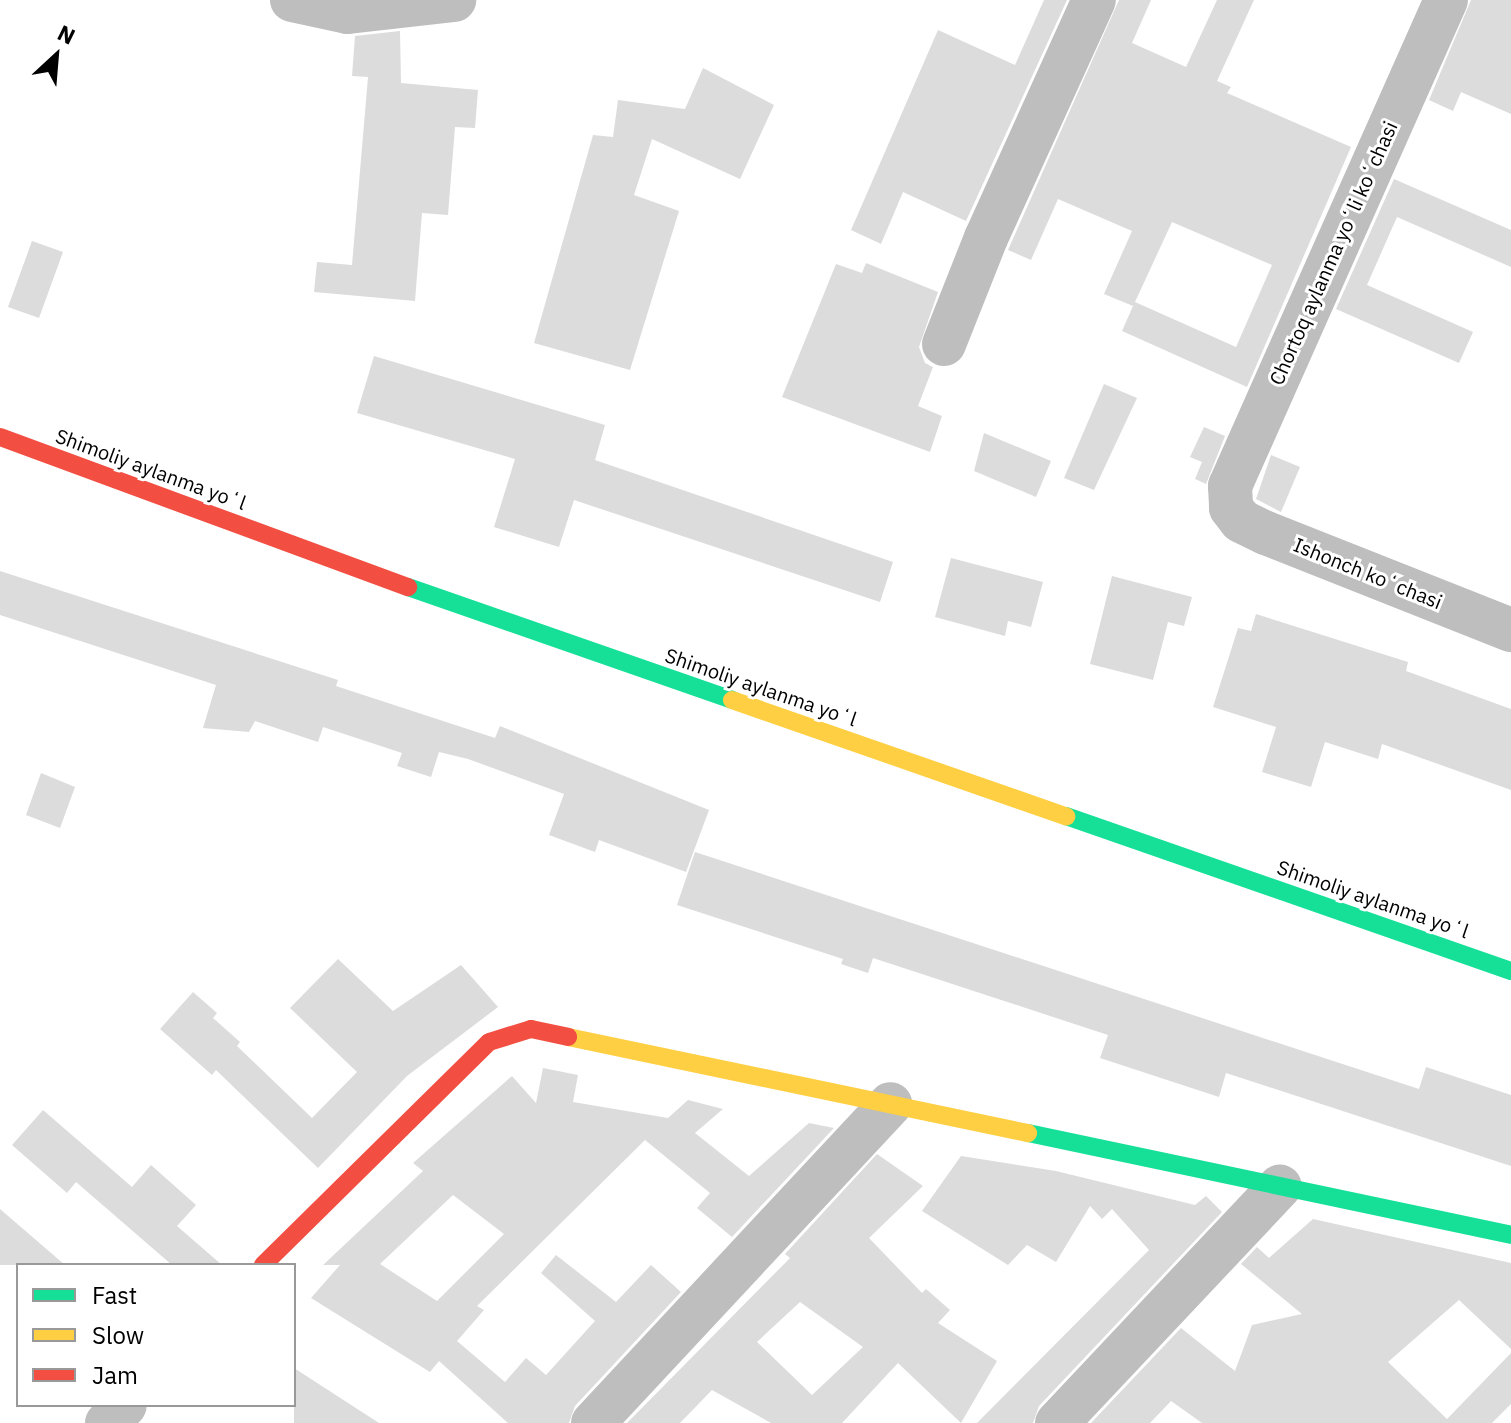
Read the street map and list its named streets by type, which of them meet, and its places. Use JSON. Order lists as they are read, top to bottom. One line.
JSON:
{"streets":{"main road":["Shimoliy aylanma yoʻl"],"street":["Chortoq aylanma yoʻli koʻchasi","Ishonch koʻchasi"]},"crossings":[["Chortoq aylanma yoʻli koʻchasi","Ishonch koʻchasi"]],"legend":["Fast","Slow","Jam"],"north":"top right"}
